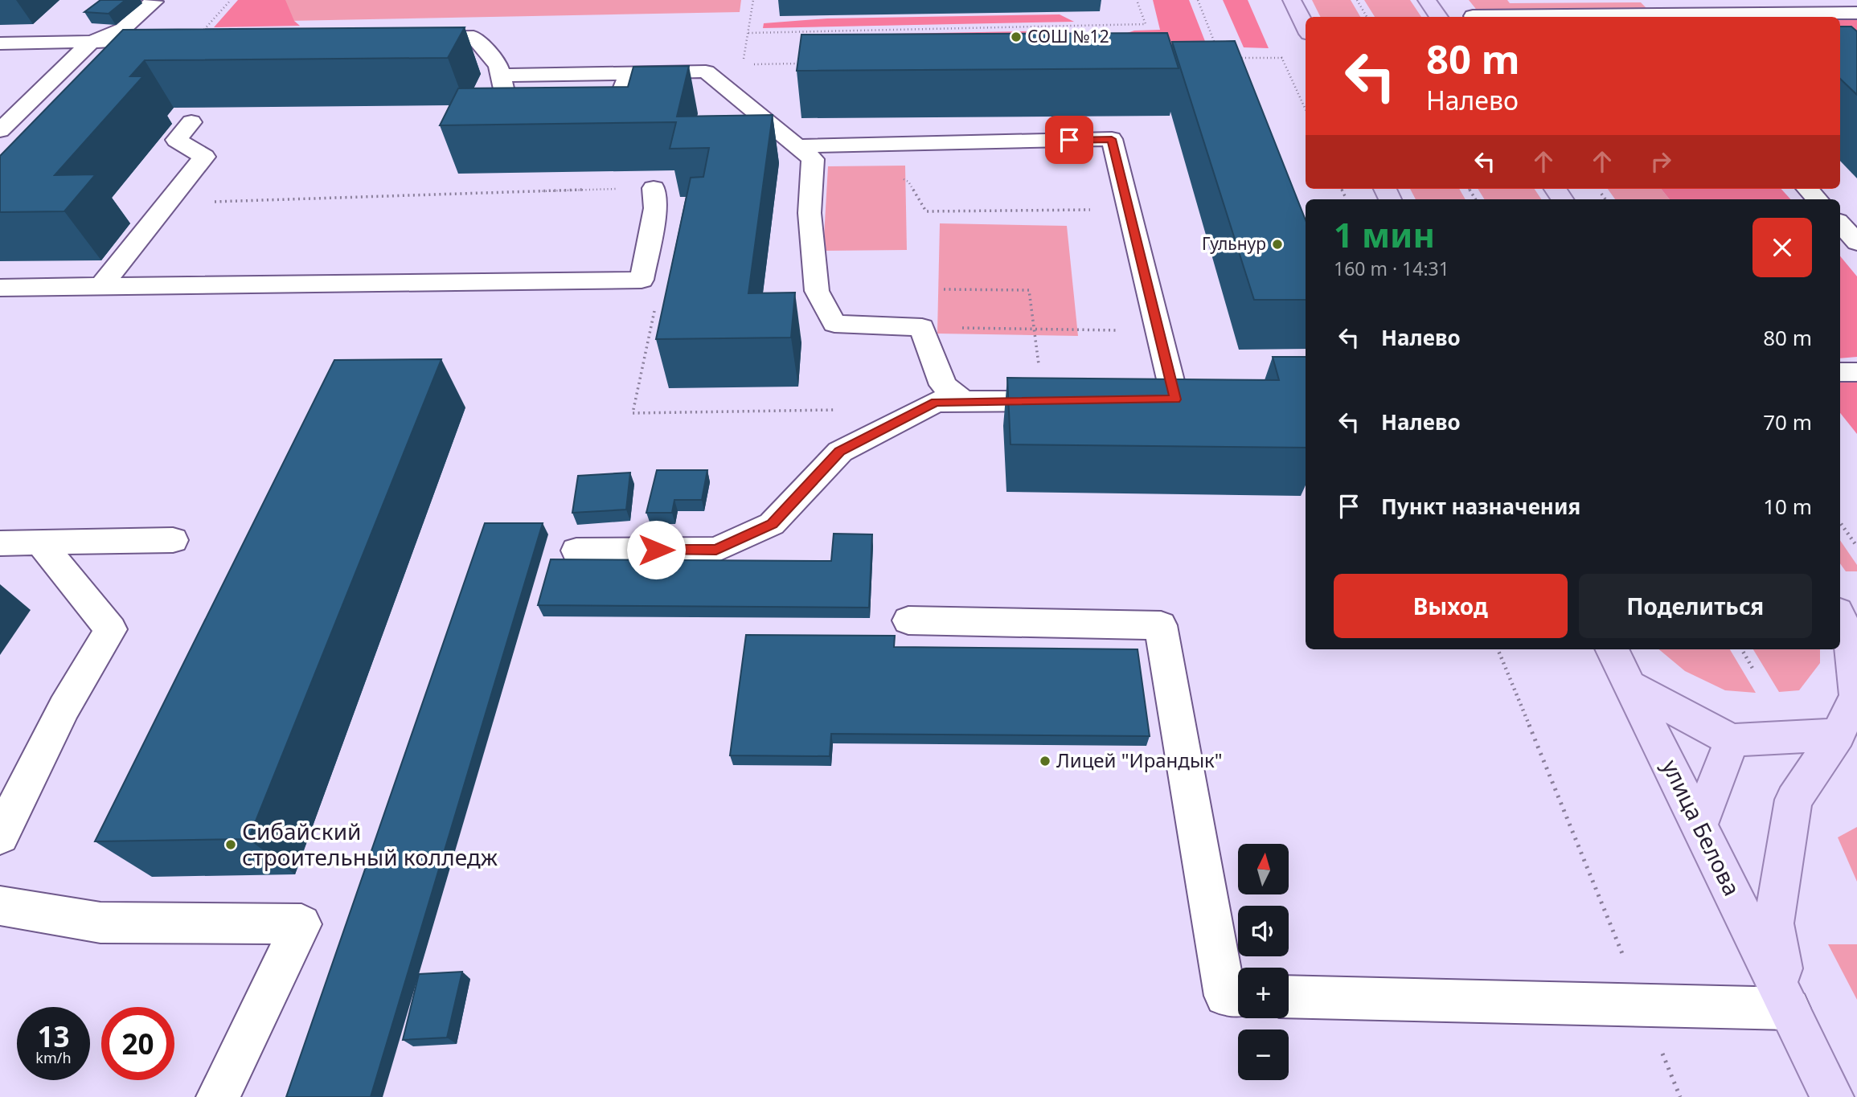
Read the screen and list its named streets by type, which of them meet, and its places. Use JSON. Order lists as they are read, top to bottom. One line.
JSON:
{"streets":{"main road":["улица Белова"]},"places":["СОШ №12","Гульнур","Лицей \"Ирандык\"","Сибайский строительный колледж"],"north":"top","page":{"turn":["80 m","Налево"],"heading":["1 мин","160 m · 14:31"],"list":[{"name":"Налево","value":"80 m"},{"name":"Налево","value":"70 m"},{"name":"Пункт назначения","value":"10 m"}],"buttons":["Выход","Поделиться"],"map_buttons":["+","−"],"speed":"13 km/h","limit":"20"}}
